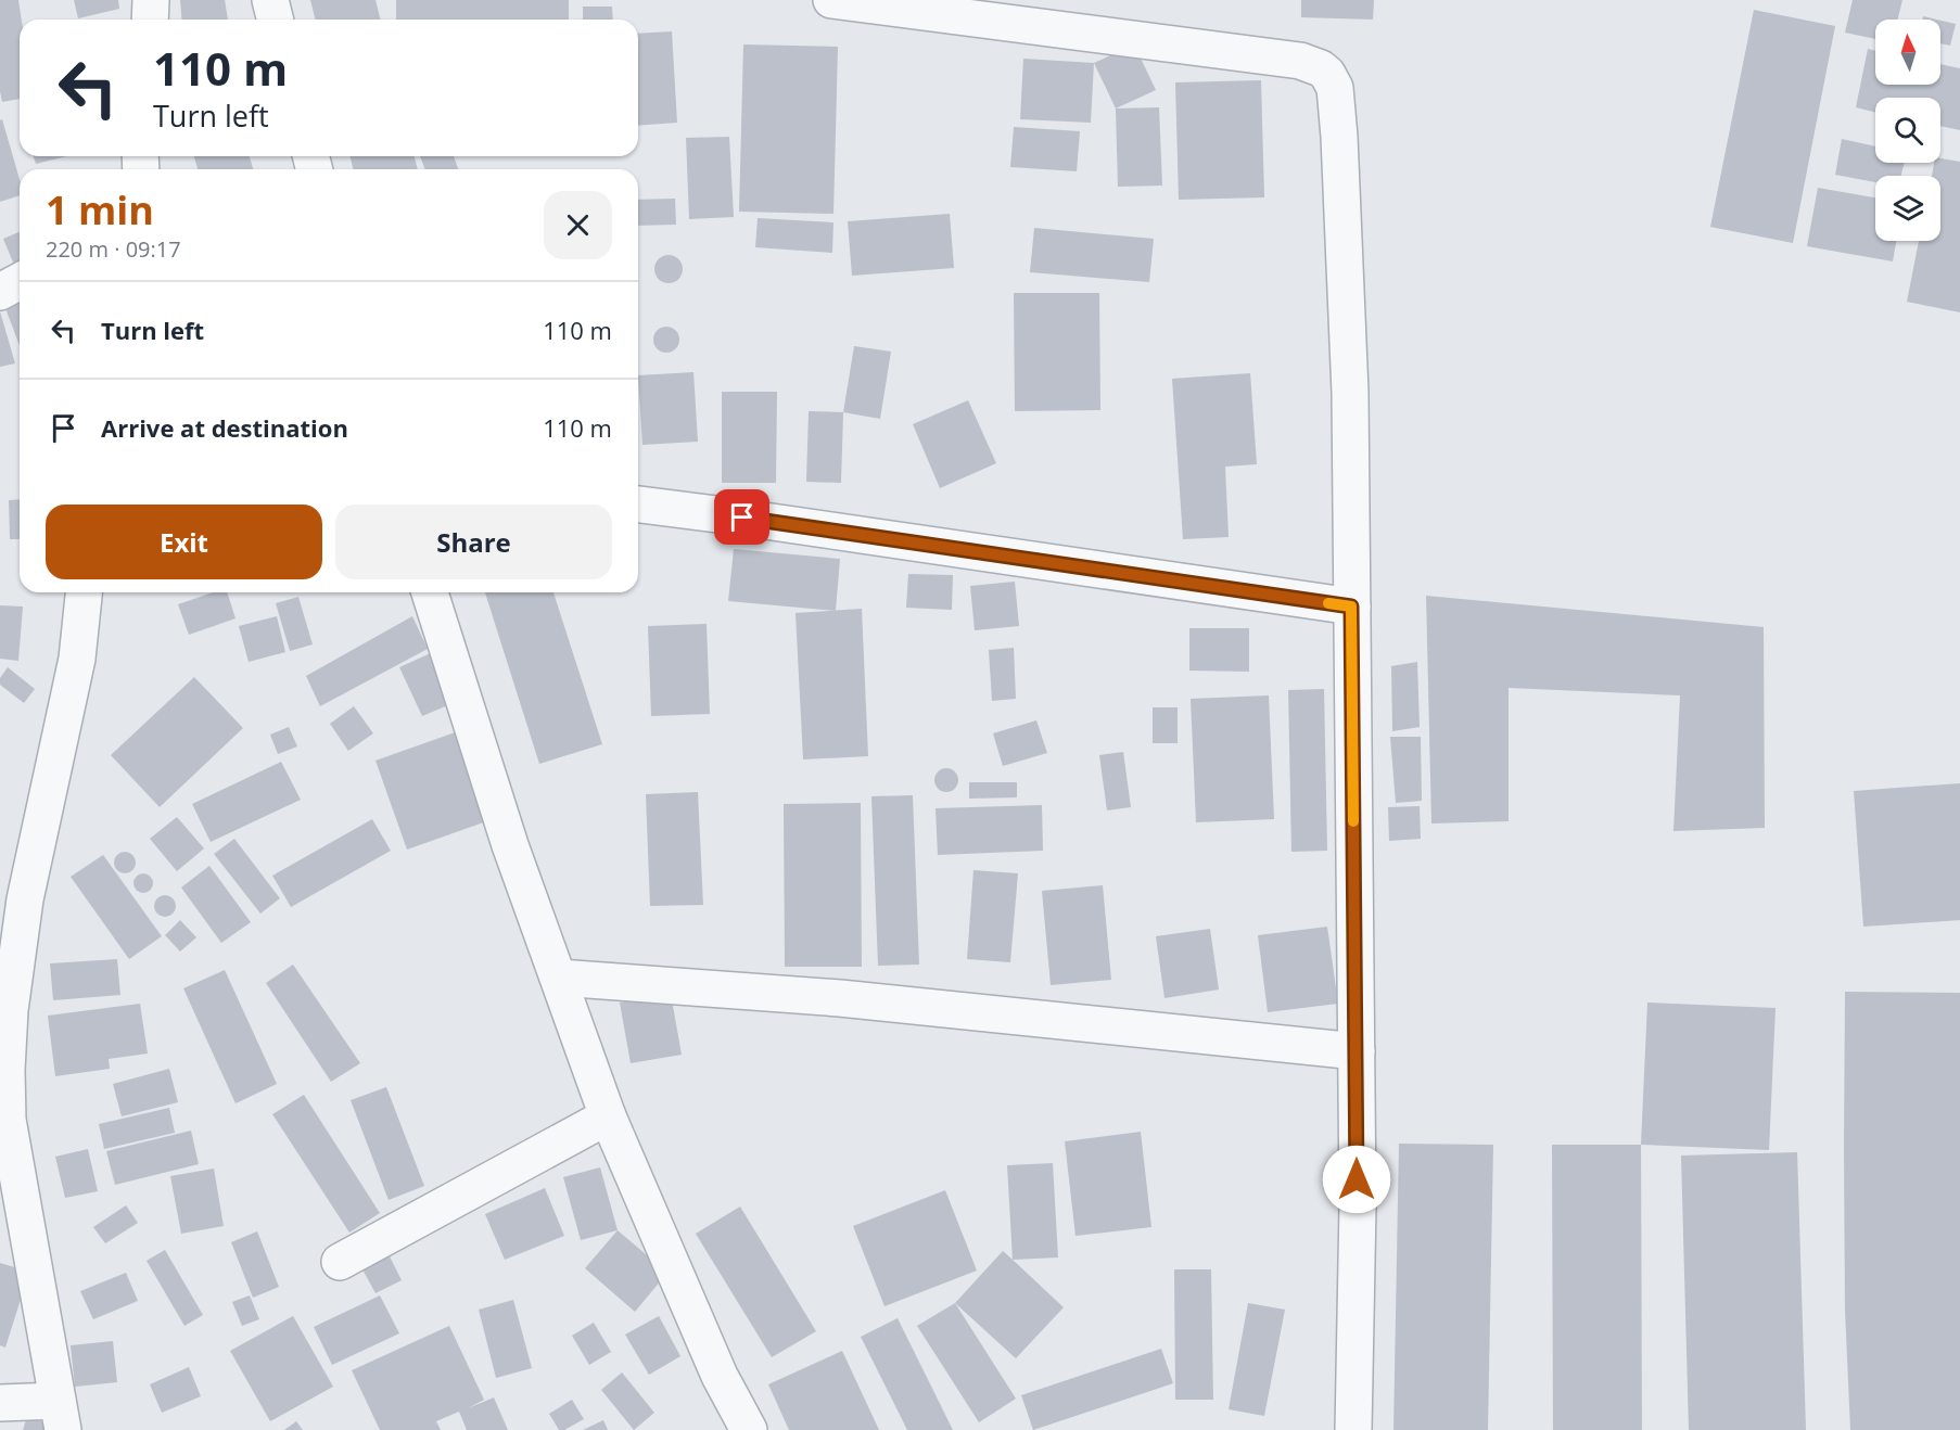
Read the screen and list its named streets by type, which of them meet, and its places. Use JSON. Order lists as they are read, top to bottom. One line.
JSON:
{"north":"top","page":{"turn":["110 m","Turn left"],"heading":["1 min","220 m · 09:17"],"list":[{"name":"Turn left","value":"110 m"},{"name":"Arrive at destination","value":"110 m"}],"buttons":["Exit","Share"]}}
